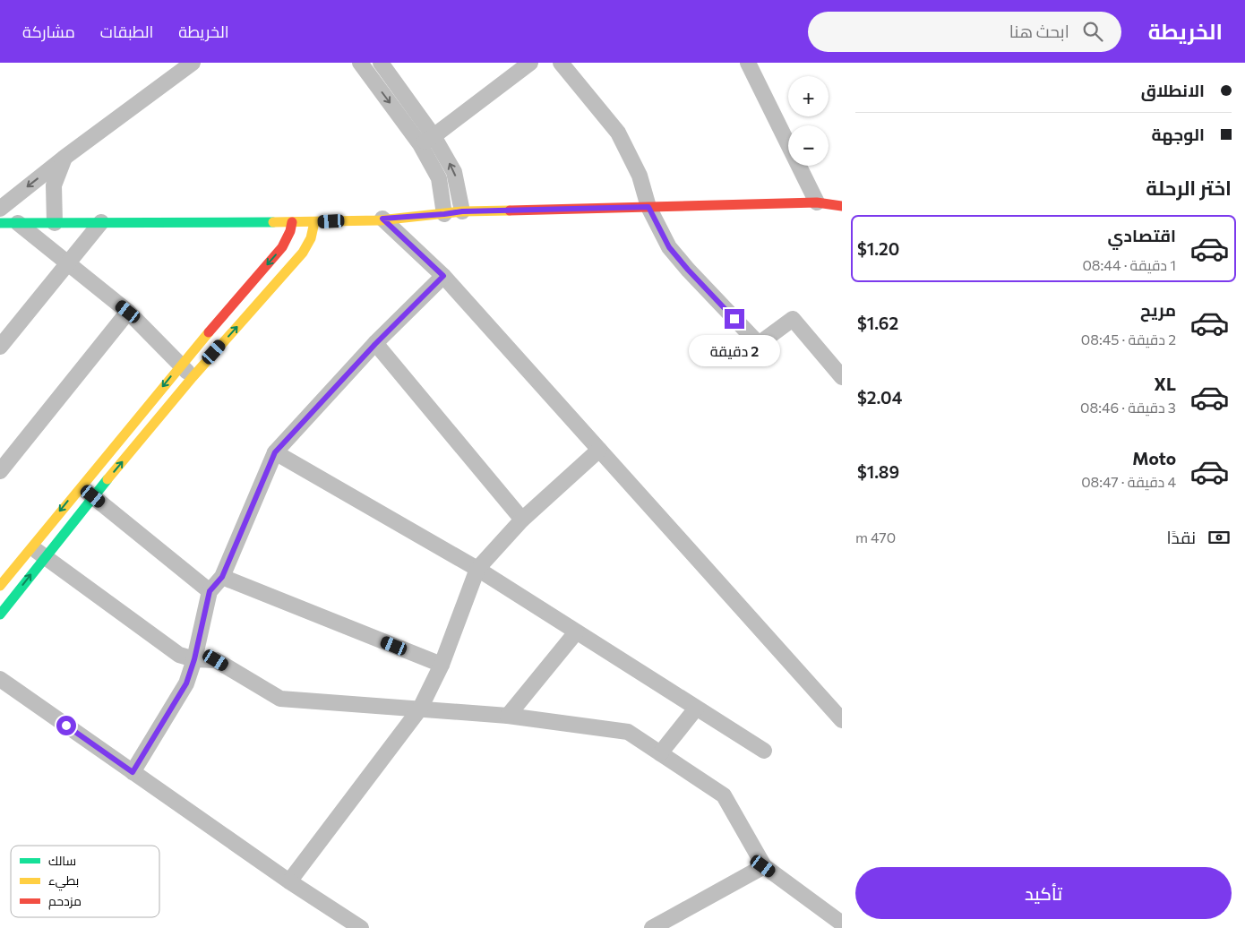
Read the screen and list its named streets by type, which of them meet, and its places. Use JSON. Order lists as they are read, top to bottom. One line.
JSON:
{"legend":["سالك","بطيء","مزدحم"],"page":{"header":"الخريطة","search":"ابحث هنا","nav":["الخريطة","الطبقات","مشاركة"],"banner":["الانطلاق","الوجهة"],"map_buttons":["+","−"],"heading":"اختر الرحلة","list":[{"name":"اقتصادي","note":"1 دقيقة · 08:44","value":"$1.20"},{"name":"مريح","note":"2 دقيقة · 08:45","value":"$1.62"},{"name":"XL","note":"3 دقيقة · 08:46","value":"$2.04"},{"name":"Moto","note":"4 دقيقة · 08:47","value":"$1.89"}],"bubble":"2 دقيقة","pay":["نقدًا","470 m"],"buttons":"تأكيد"}}
